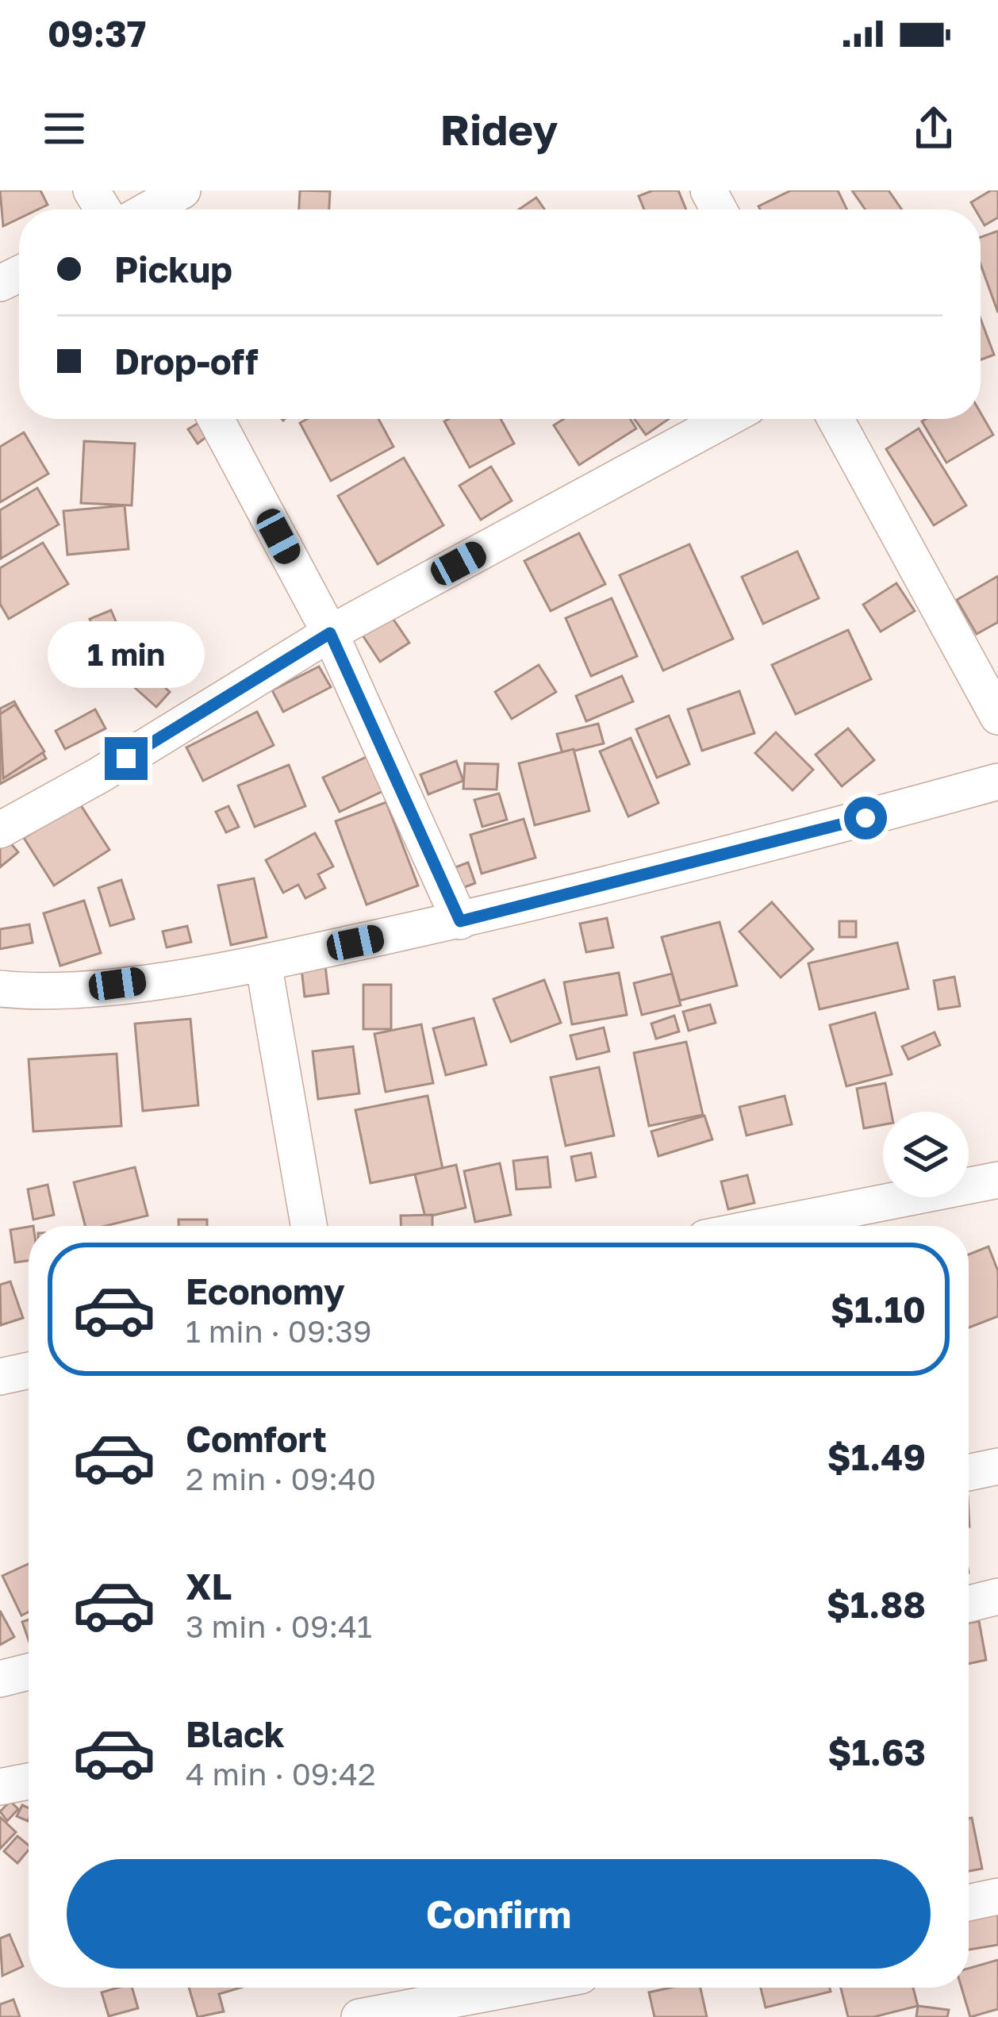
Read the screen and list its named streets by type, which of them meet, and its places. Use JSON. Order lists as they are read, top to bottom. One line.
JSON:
{"page":{"status":"09:37","header":"Ridey","banner":["Pickup","Drop-off"],"bubble":"1 min","list":[{"name":"Economy","note":"1 min · 09:39","value":"$1.10"},{"name":"Comfort","note":"2 min · 09:40","value":"$1.49"},{"name":"XL","note":"3 min · 09:41","value":"$1.88"},{"name":"Black","note":"4 min · 09:42","value":"$1.63"}],"buttons":"Confirm"}}
